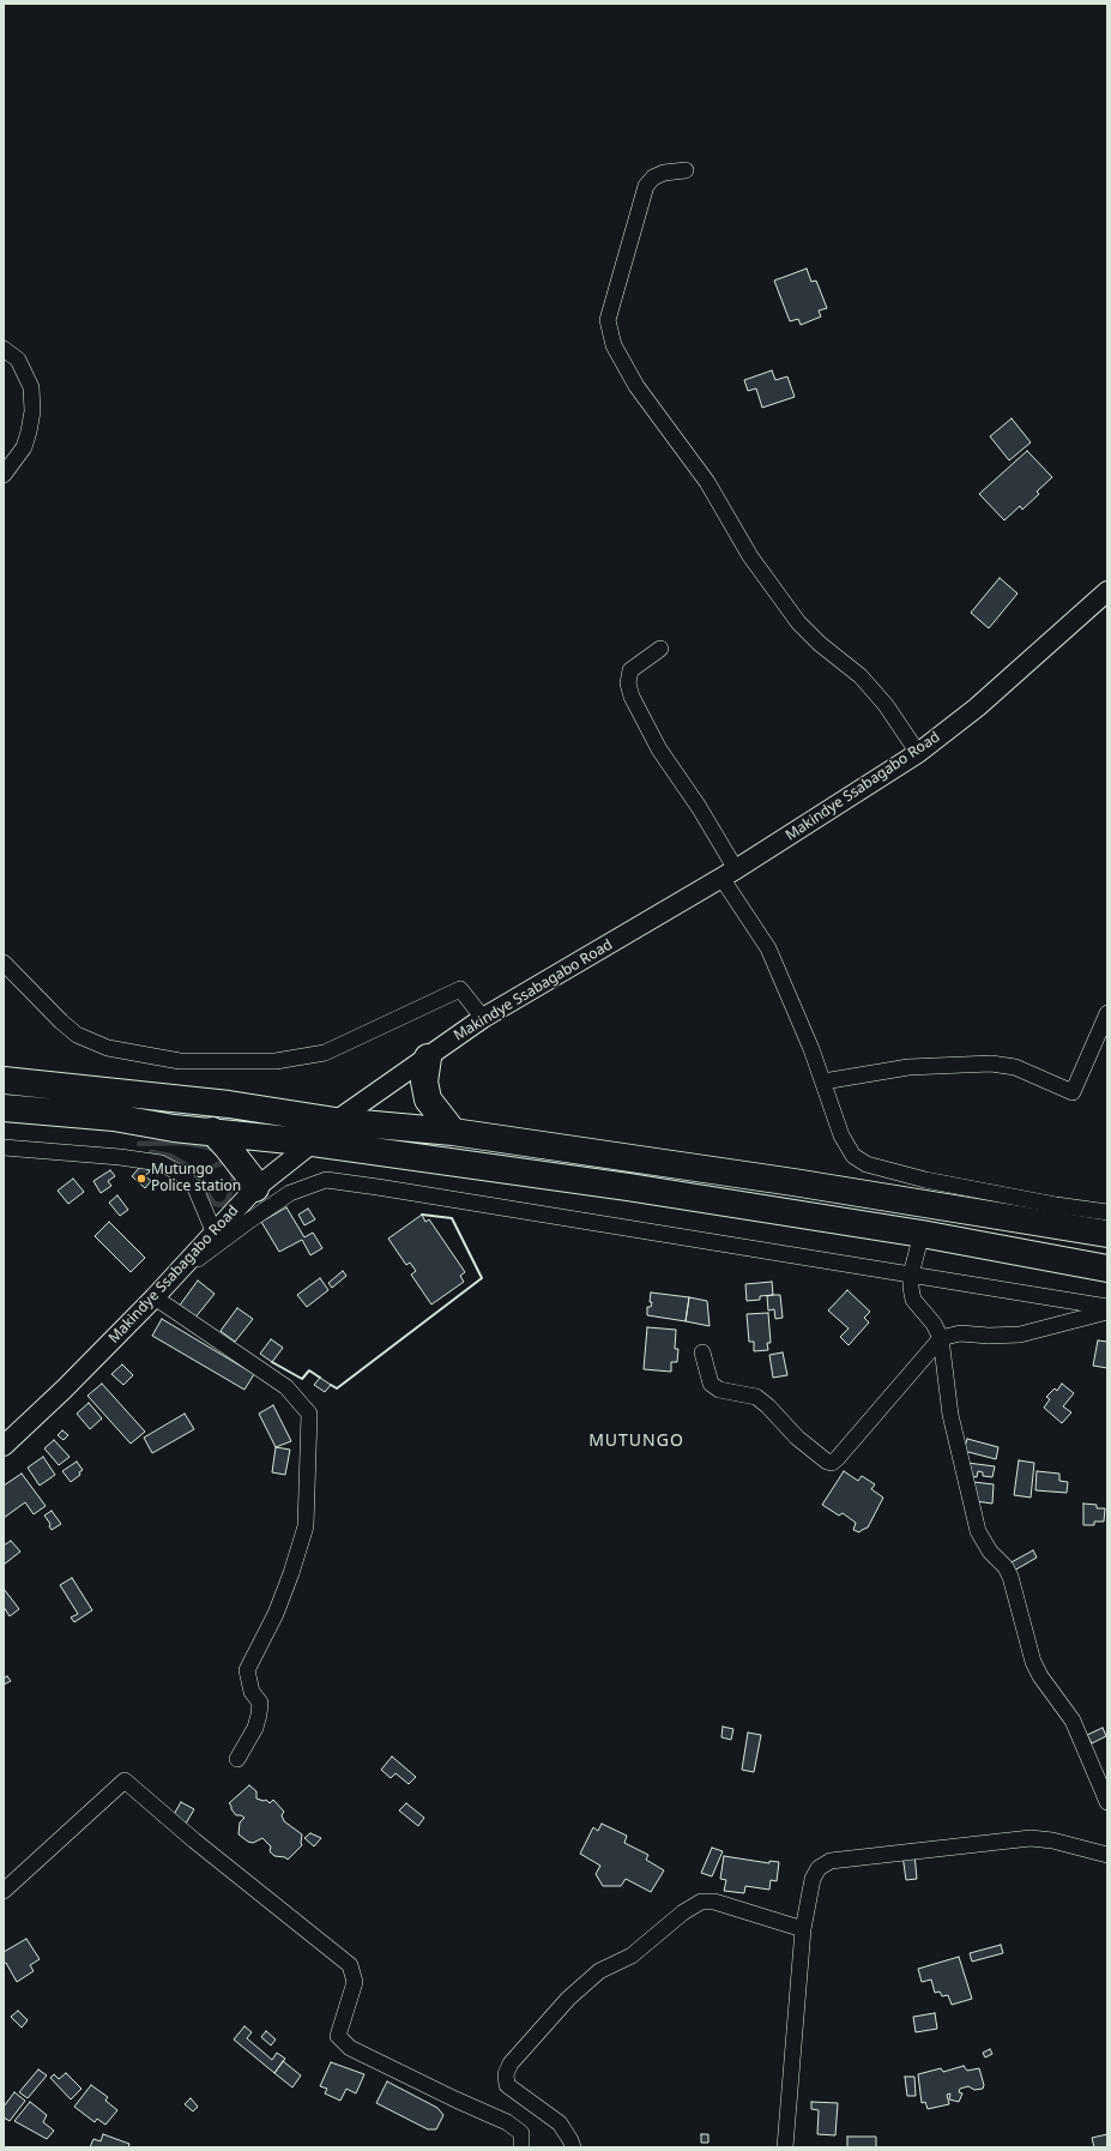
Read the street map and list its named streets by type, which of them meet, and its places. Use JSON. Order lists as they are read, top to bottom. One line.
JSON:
{"streets":{"street":["Makindye Ssabagabo Road"]},"districts":["MUTUNGO"],"places":["Mutungo Police station"]}
